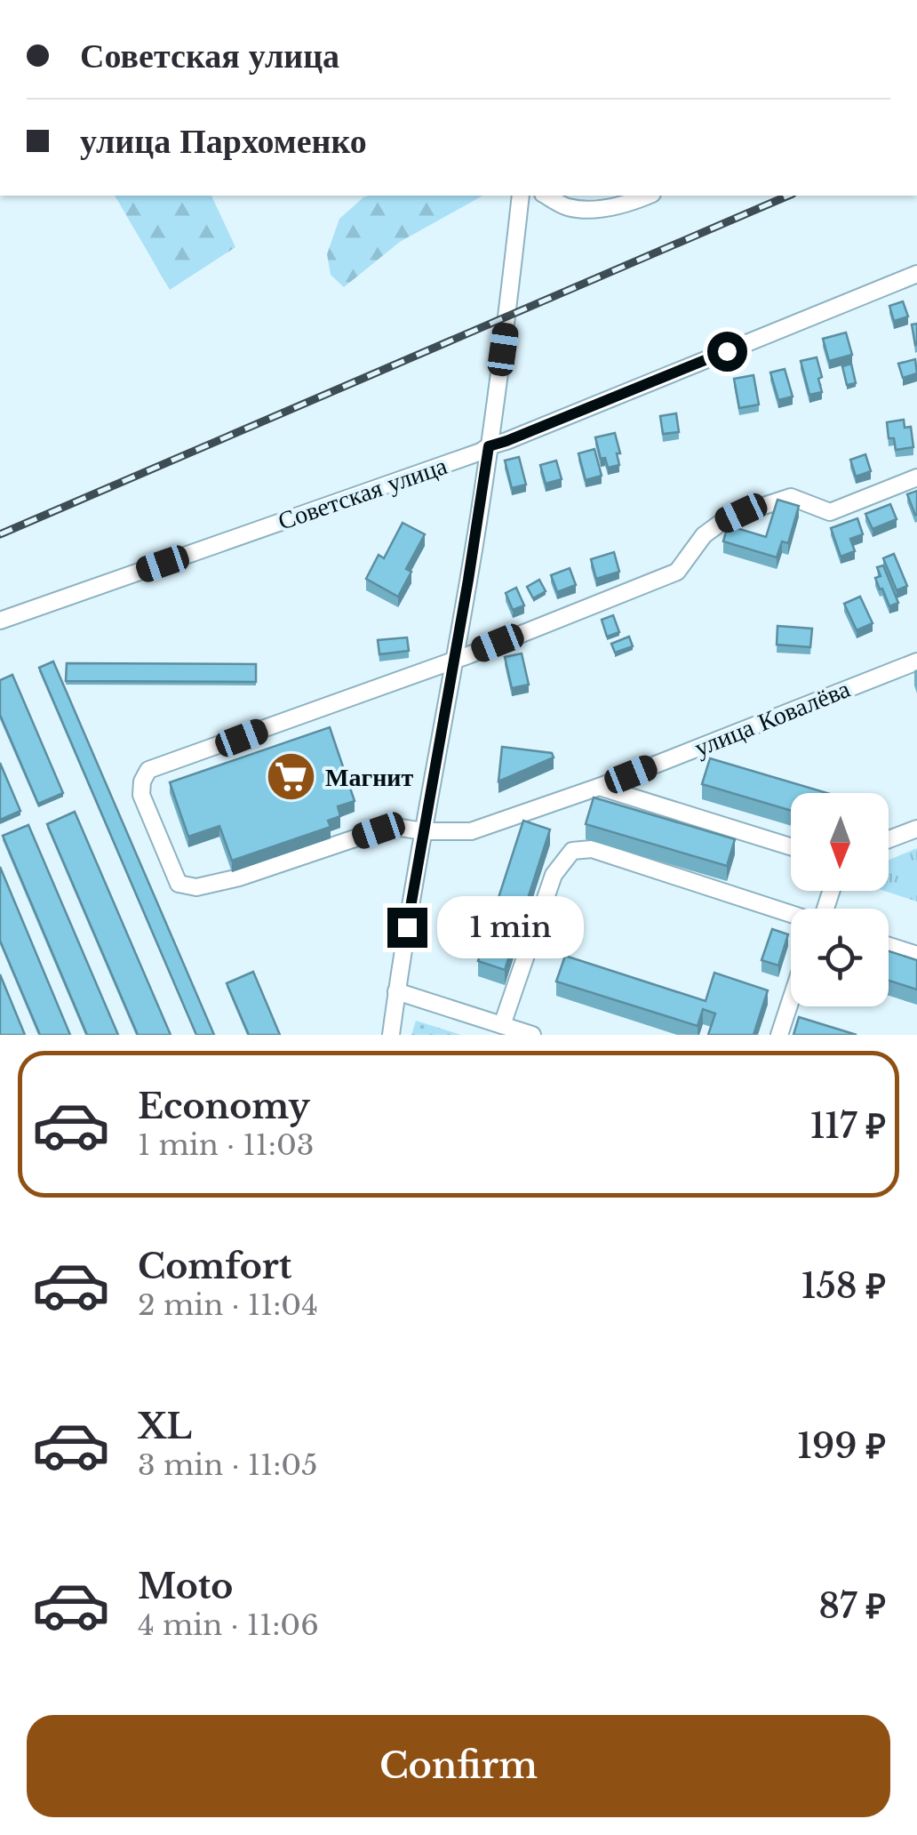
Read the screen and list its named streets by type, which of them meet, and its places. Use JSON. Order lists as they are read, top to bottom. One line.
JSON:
{"streets":{"street":["Советская улица","улица Ковалёва"]},"places":{"supermarket":["Магнит"]},"north":"bottom","page":{"banner":["Советская улица","улица Пархоменко"],"bubble":"1 min","list":[{"name":"Economy","note":"1 min · 11:03","value":"117 ₽"},{"name":"Comfort","note":"2 min · 11:04","value":"158 ₽"},{"name":"XL","note":"3 min · 11:05","value":"199 ₽"},{"name":"Moto","note":"4 min · 11:06","value":"87 ₽"}],"buttons":"Confirm"}}
